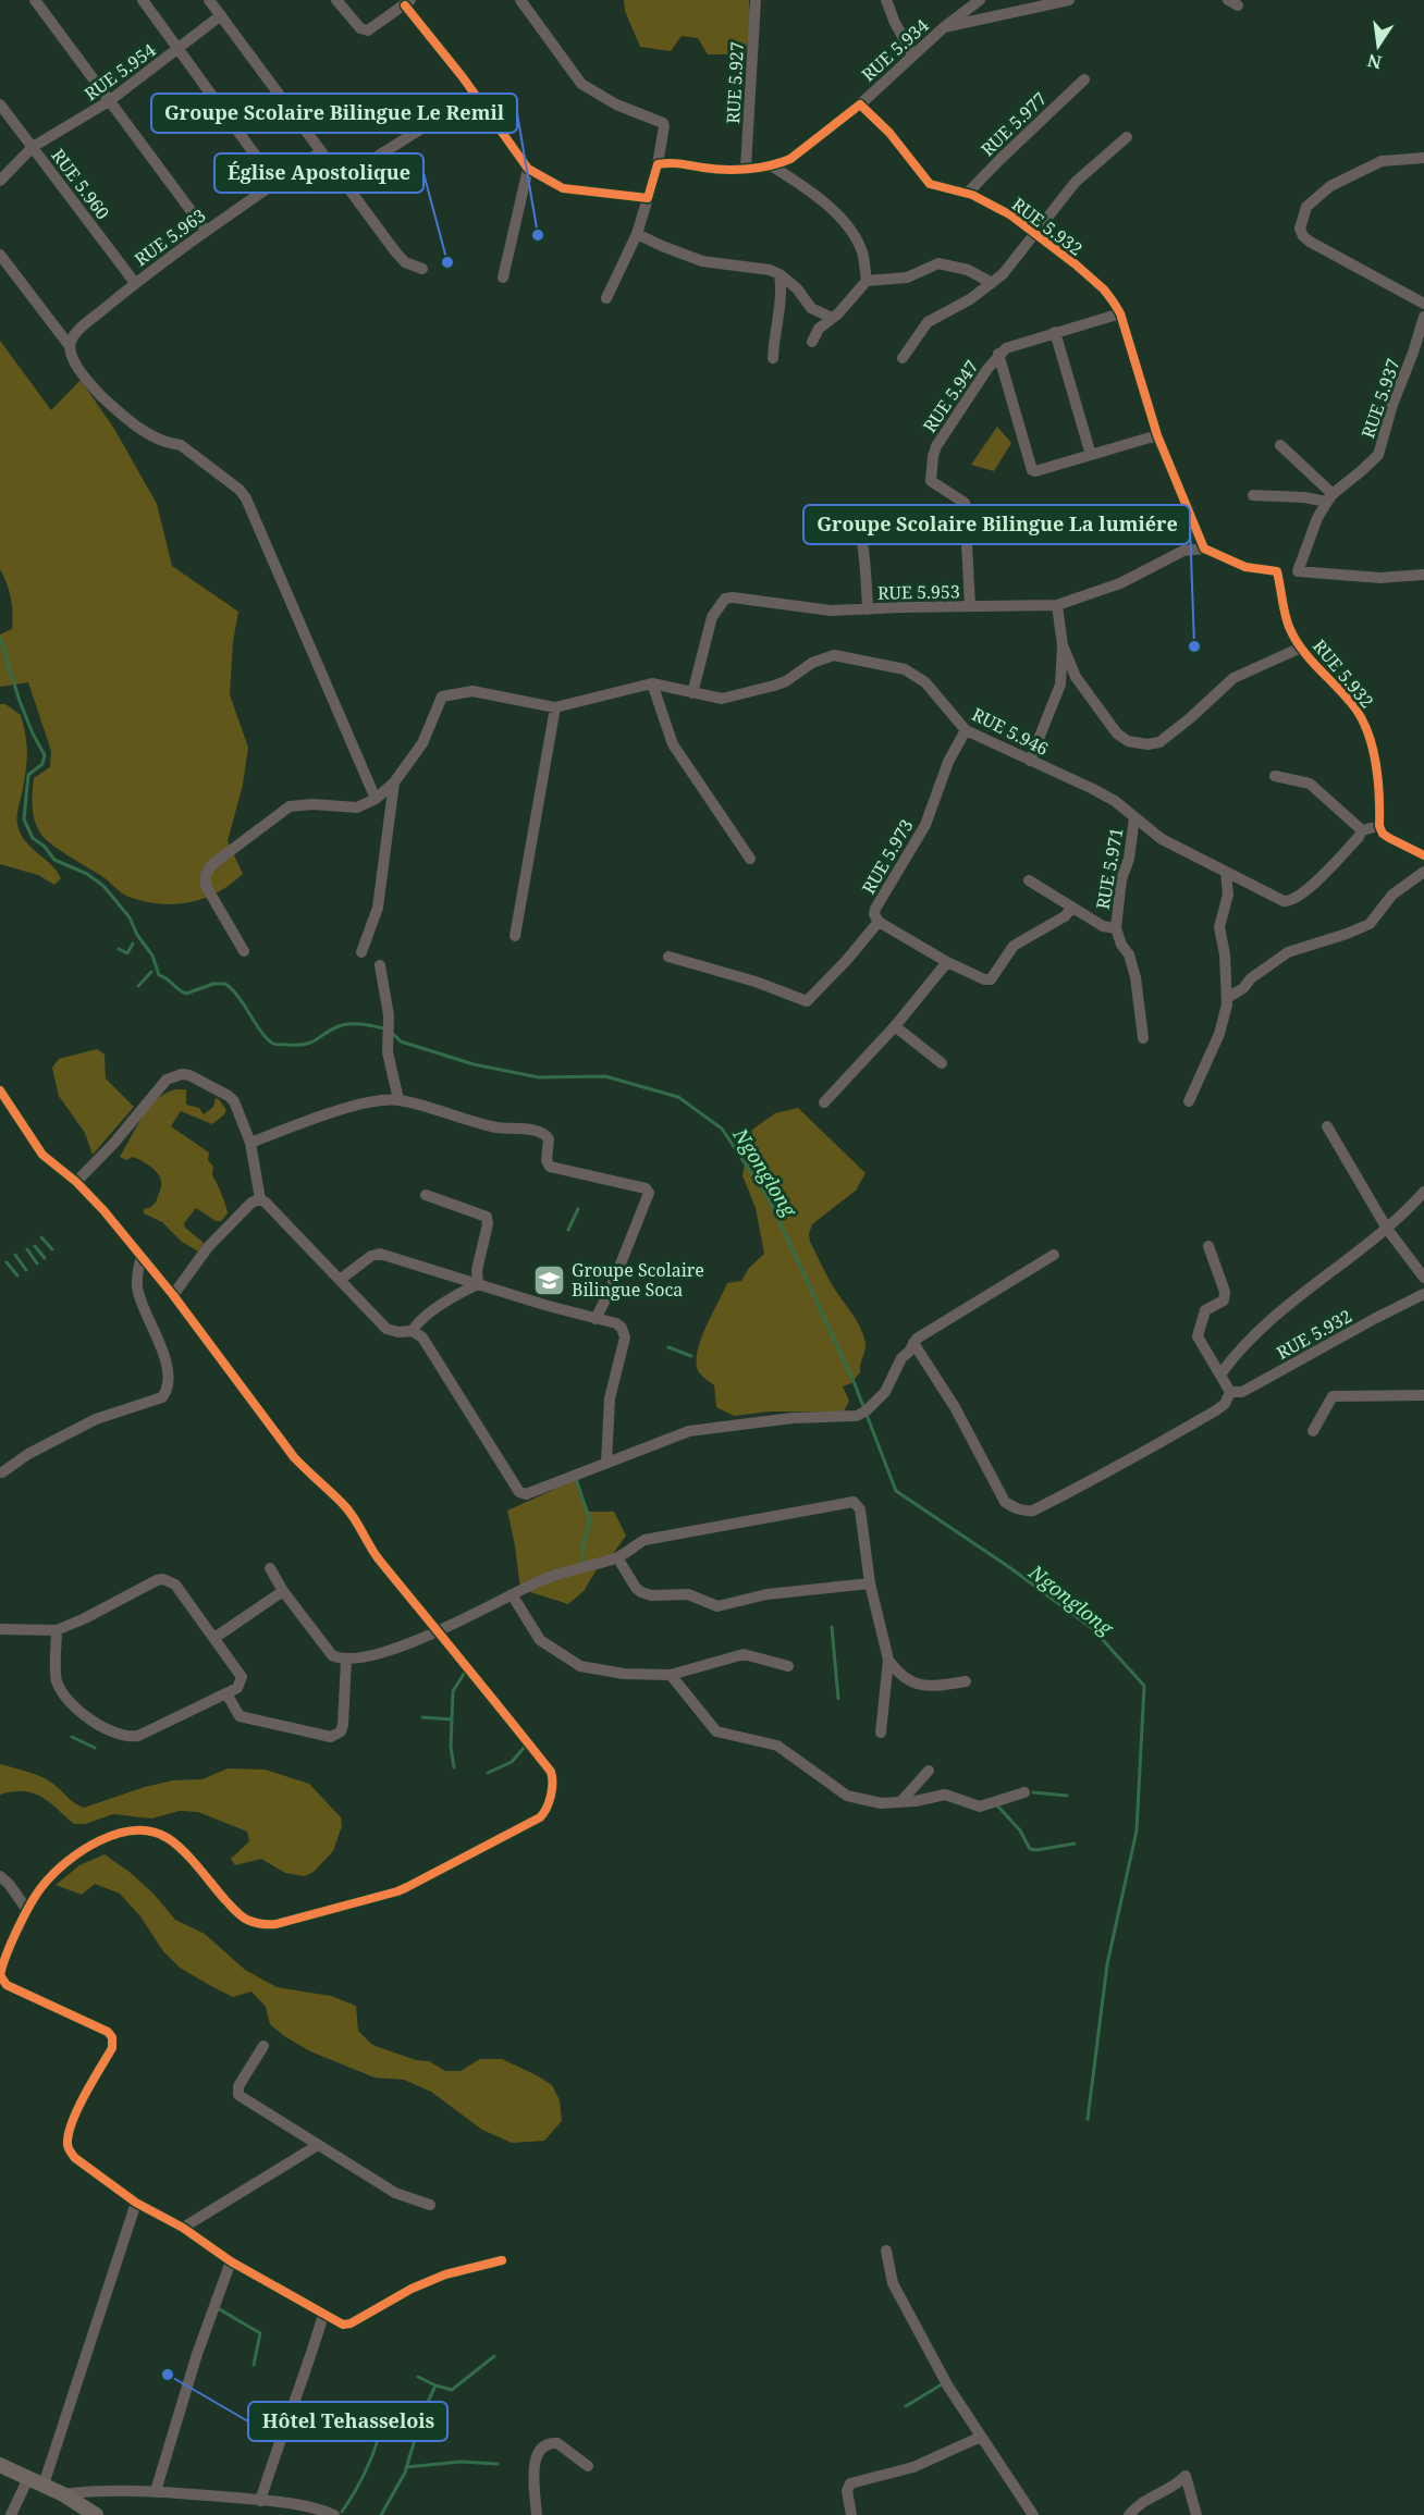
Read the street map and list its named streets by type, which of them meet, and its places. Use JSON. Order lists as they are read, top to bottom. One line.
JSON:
{"streets":{"street":["RUE 5.934","RUE 5.954","RUE 5.927","RUE 5.977","RUE 5.960","RUE 5.932","RUE 5.963","RUE 5.947","RUE 5.937","RUE 5.953","RUE 5.946","RUE 5.973","RUE 5.971"]},"crossings":[["RUE 5.934","RUE 5.932"],["RUE 5.954","RUE 5.960"],["RUE 5.977","RUE 5.932"],["RUE 5.960","RUE 5.963"],["RUE 5.932","RUE 5.947"],["RUE 5.932","RUE 5.953"],["RUE 5.947","RUE 5.953"],["RUE 5.953","RUE 5.946"],["RUE 5.946","RUE 5.973"],["RUE 5.946","RUE 5.971"]],"water":["Ngonglong"],"places":{"other":["Groupe Scolaire Bilingue Le Remil","Église Apostolique","Groupe Scolaire Bilingue La lumiére","Hôtel Tehasselois"],"school or university":["Groupe Scolaire Bilingue Soca"]},"north":"bottom"}
